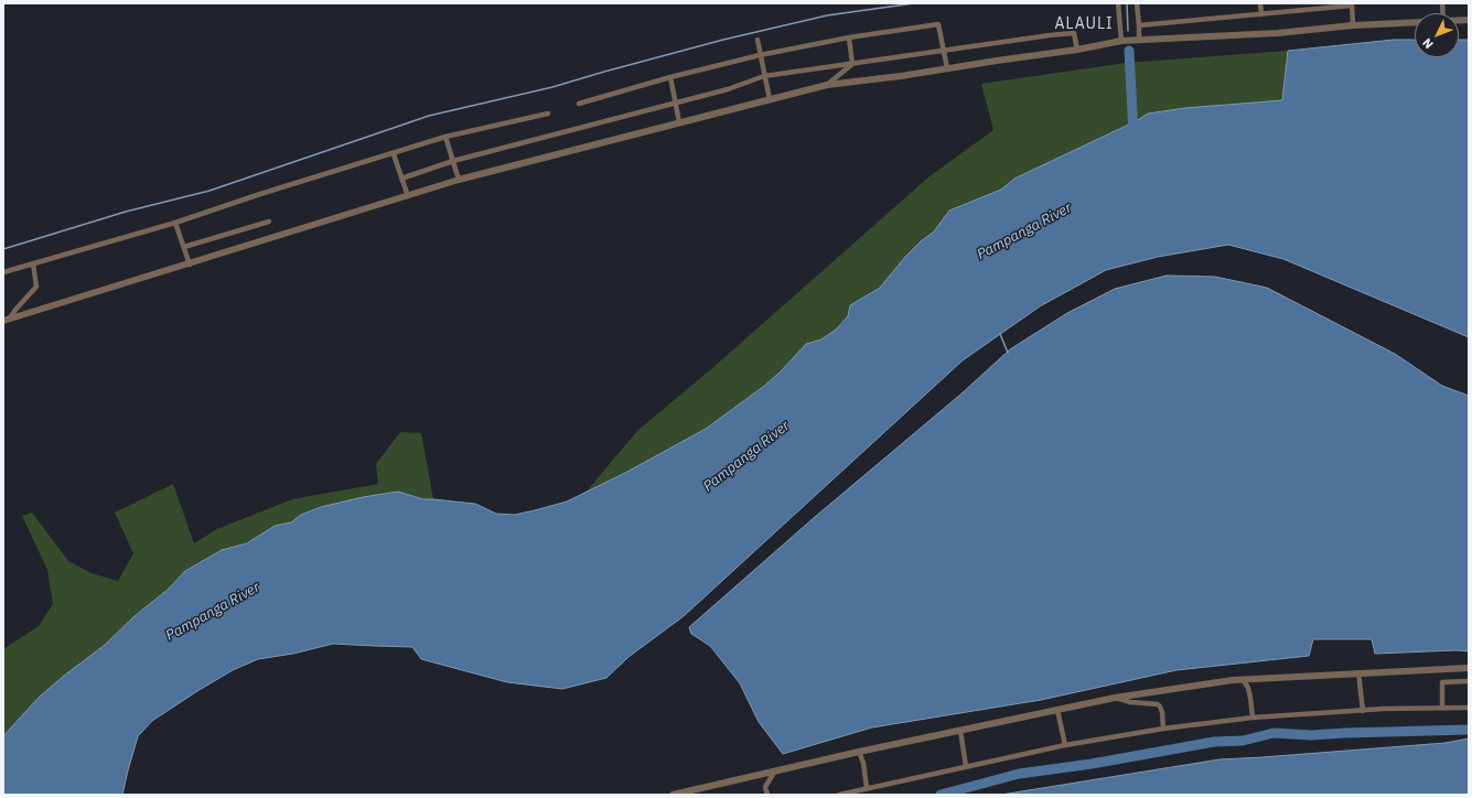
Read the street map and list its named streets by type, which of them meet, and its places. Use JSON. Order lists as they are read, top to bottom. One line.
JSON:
{"districts":["ALAULI"],"water":["Pampanga River"],"north":"bottom left"}
